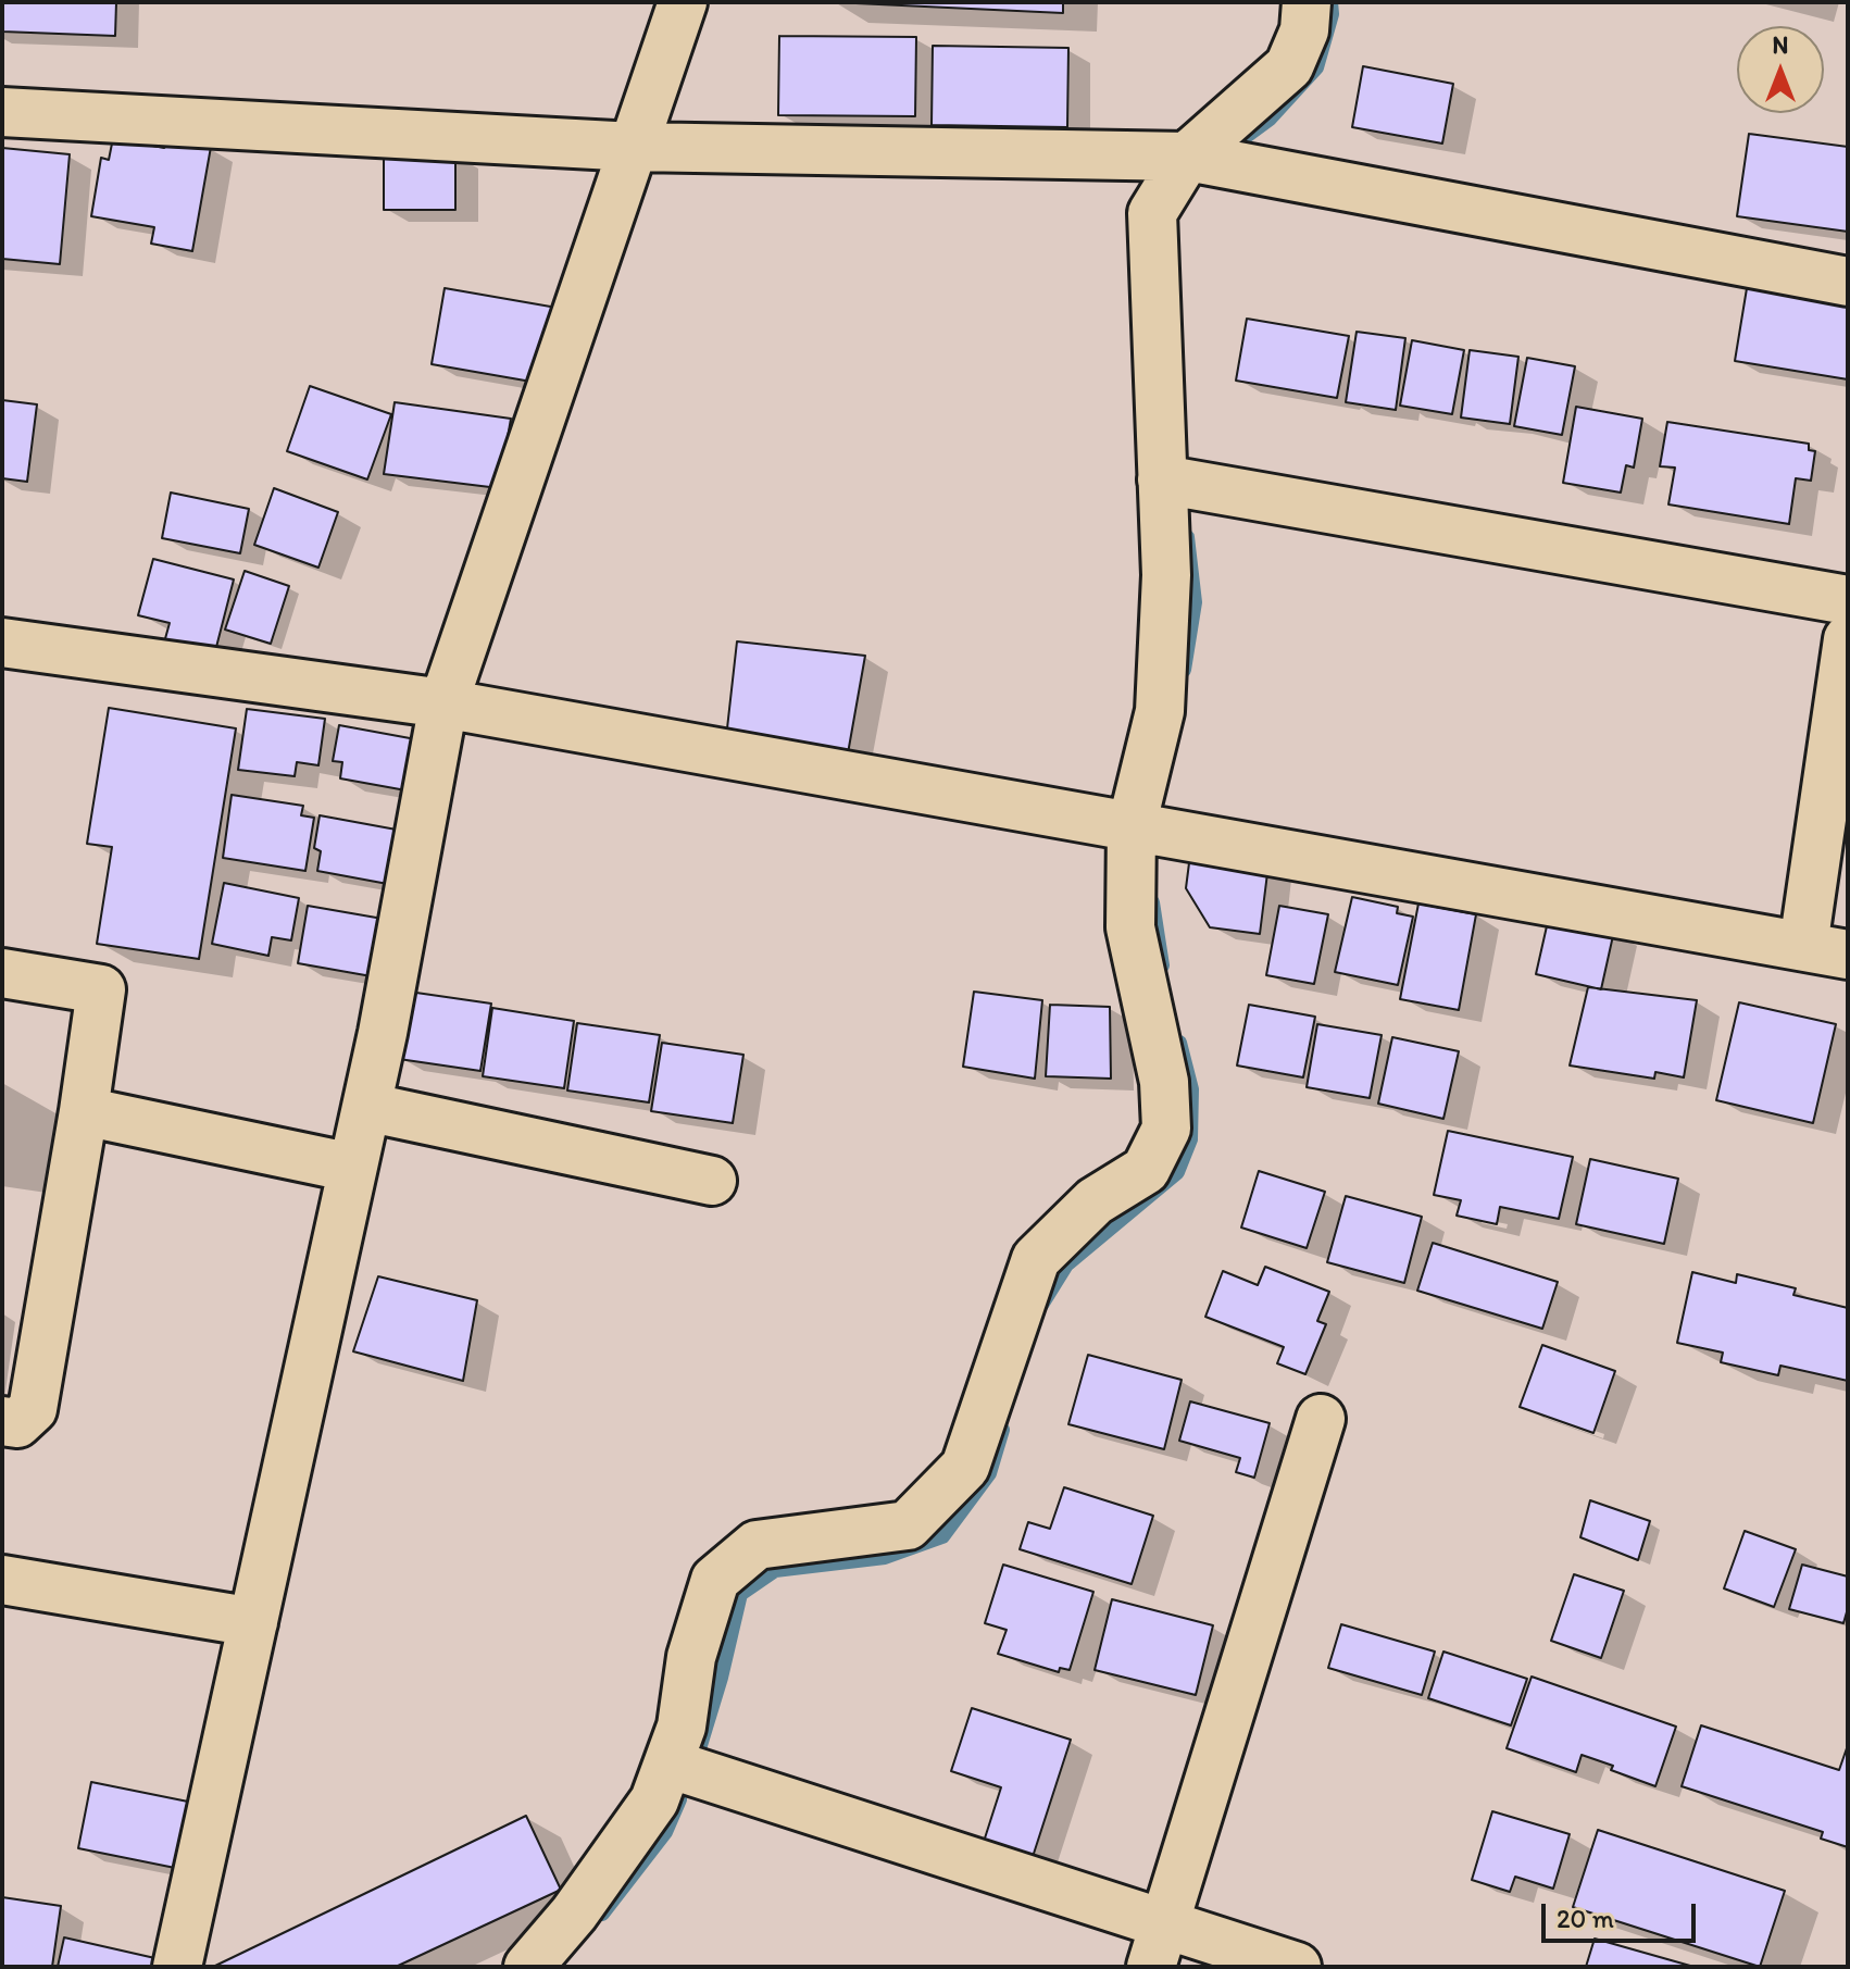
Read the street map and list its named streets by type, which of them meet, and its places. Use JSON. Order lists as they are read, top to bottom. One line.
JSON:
{"scale_bar":"20 m","north":"top"}
